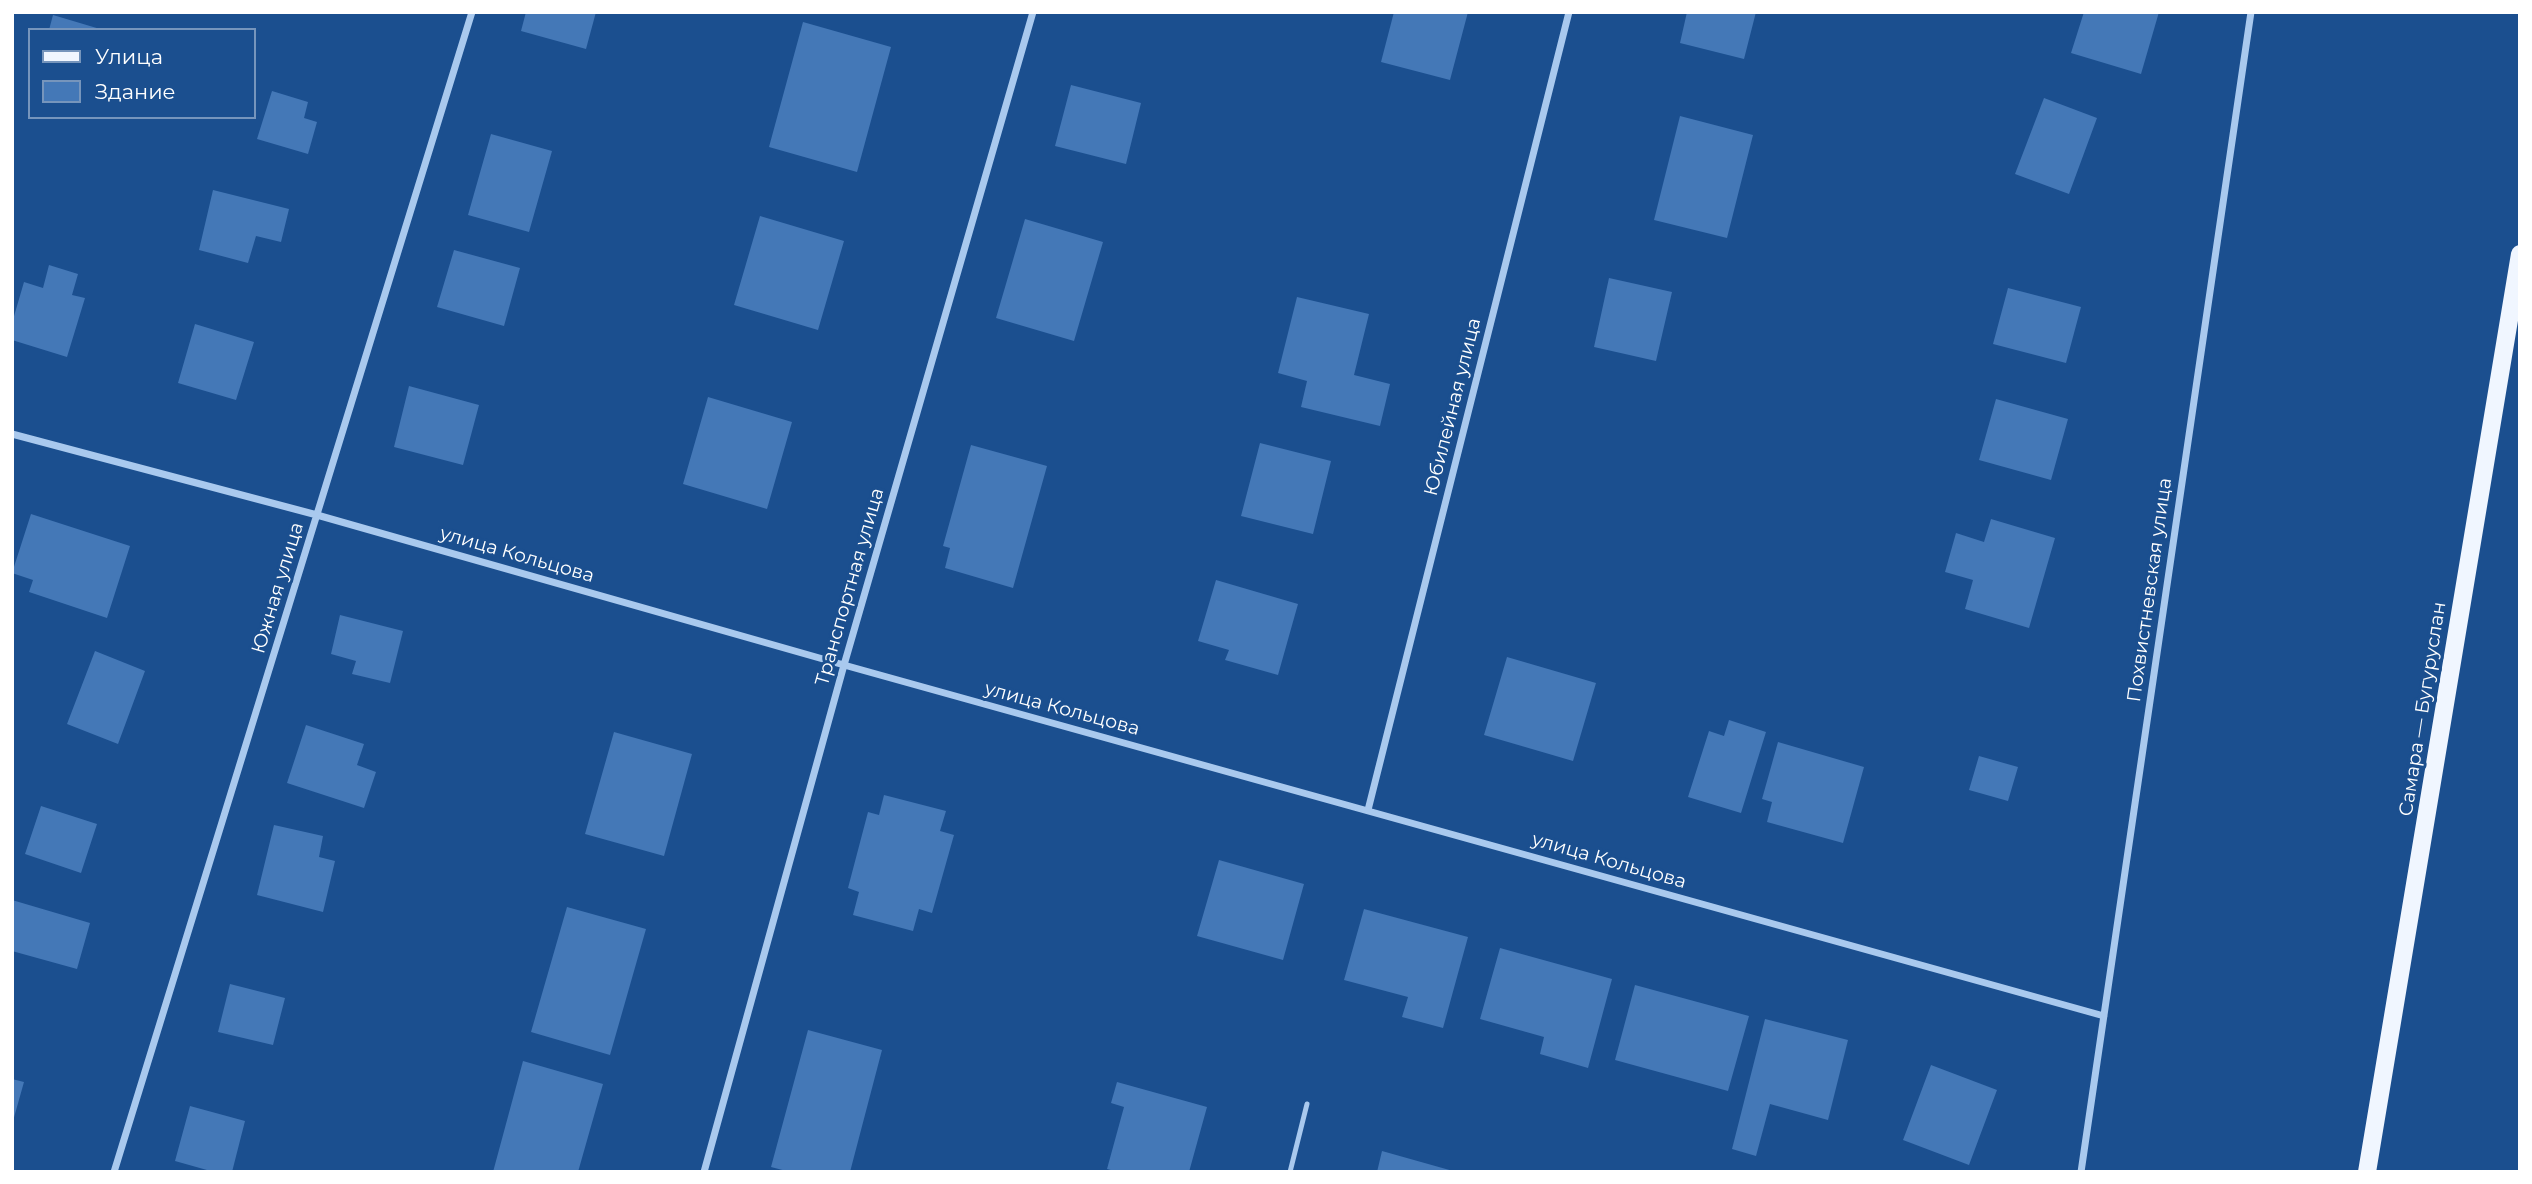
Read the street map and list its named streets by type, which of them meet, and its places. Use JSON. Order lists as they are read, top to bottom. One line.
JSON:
{"streets":{"main road":["Самара — Бугуруслан"],"street":["Юбилейная улица","улица Кольцова","Транспортная улица","Южная улица","Похвистневская улица"]},"crossings":[["Юбилейная улица","улица Кольцова"],["улица Кольцова","Транспортная улица"],["улица Кольцова","Южная улица"],["улица Кольцова","Похвистневская улица"]],"legend":["Улица","Здание"]}
